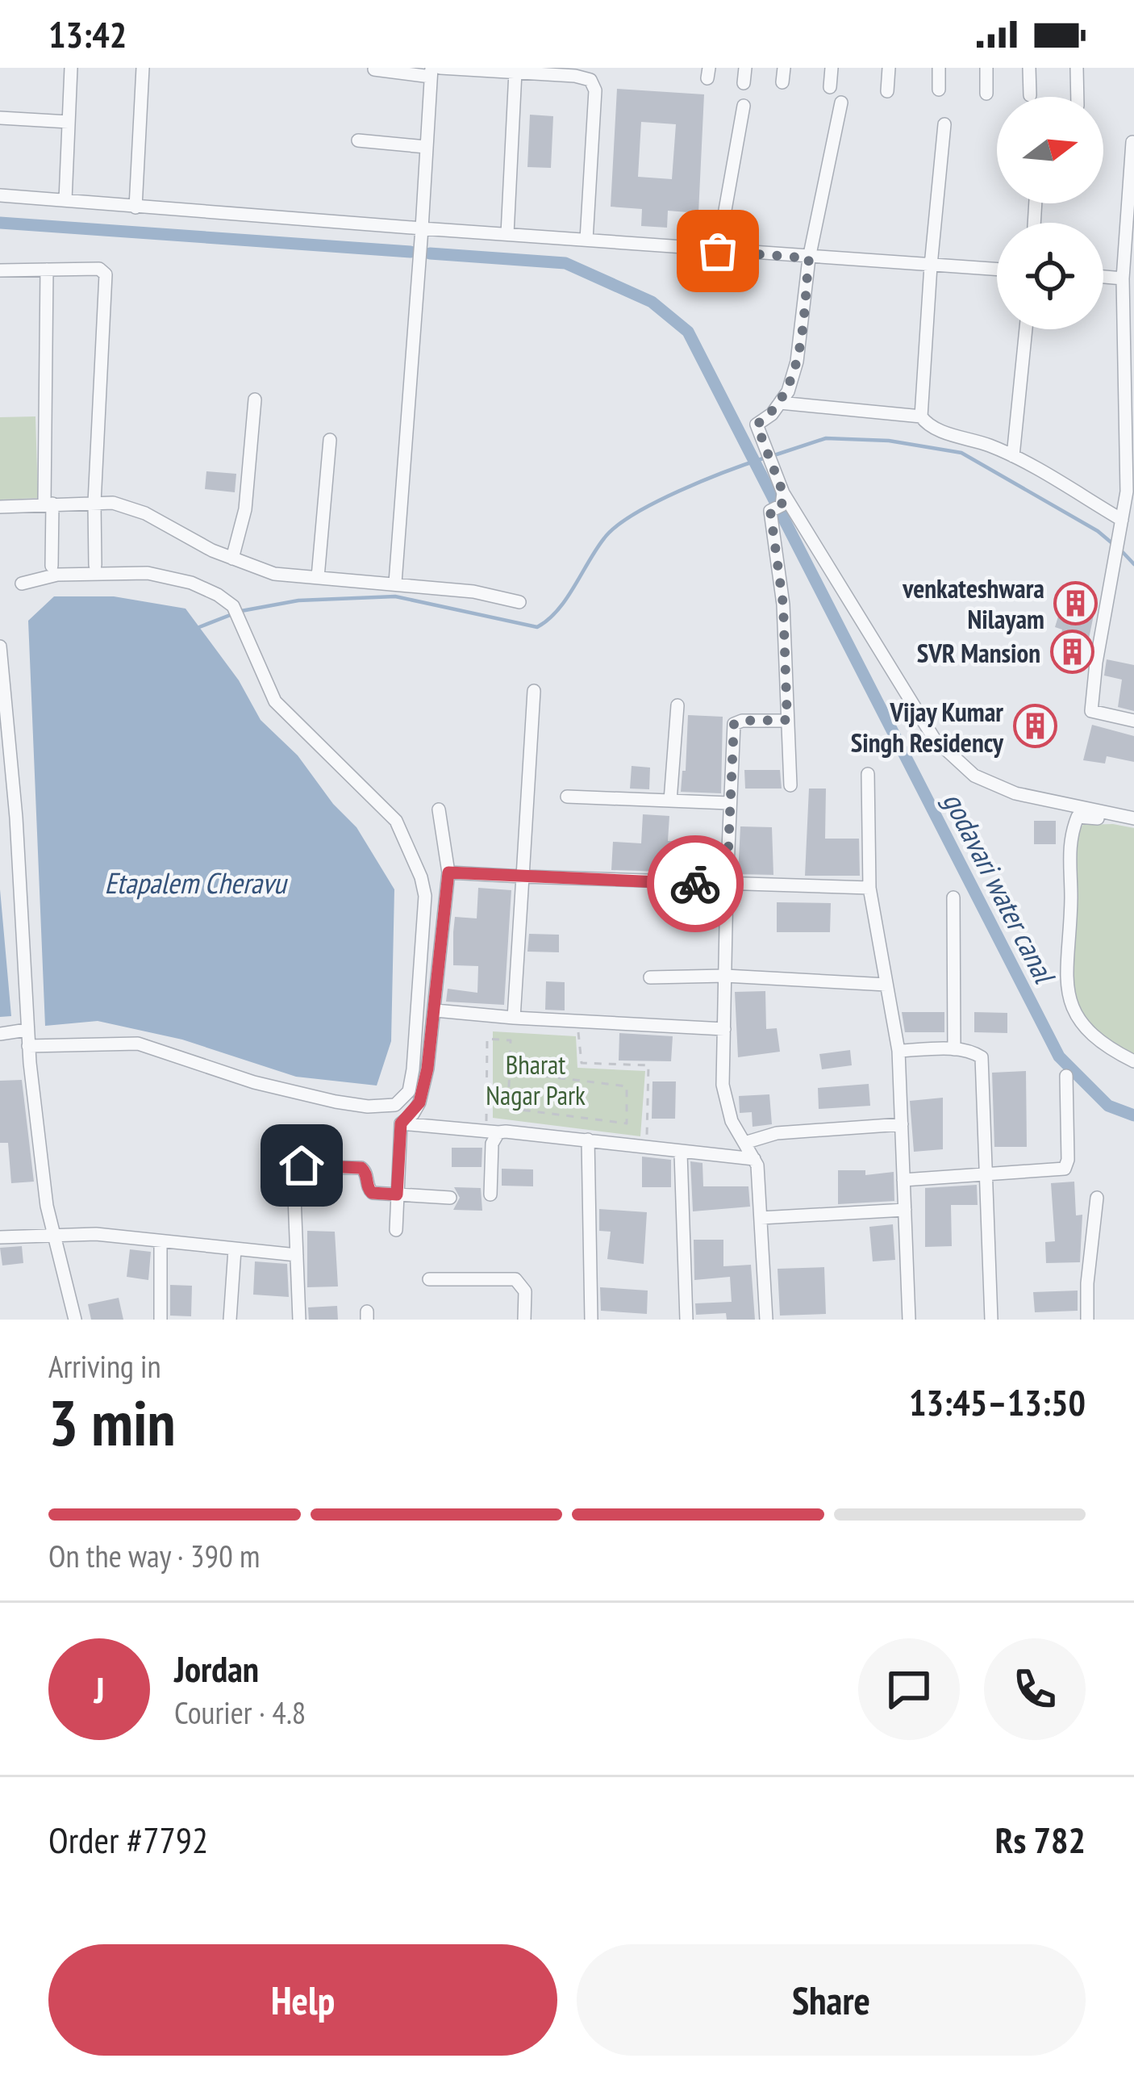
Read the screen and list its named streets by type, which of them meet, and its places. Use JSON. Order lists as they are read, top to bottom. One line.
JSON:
{"water":["Etapalem Cheravu","godavari water canal"],"parks":["Bharat Nagar Park"],"places":{"building":["venkateshwara Nilayam","SVR Mansion","Vijay Kumar Singh Residency"]},"north":"right","page":{"status":"13:42","heading":["3 min","Arriving in","13:45–13:50"],"panel":["Jordan","Courier · 4.8","Order #7792","Rs 782"],"bar":"On the way · 390 m","round":"J","buttons":["Help","Share"]}}
